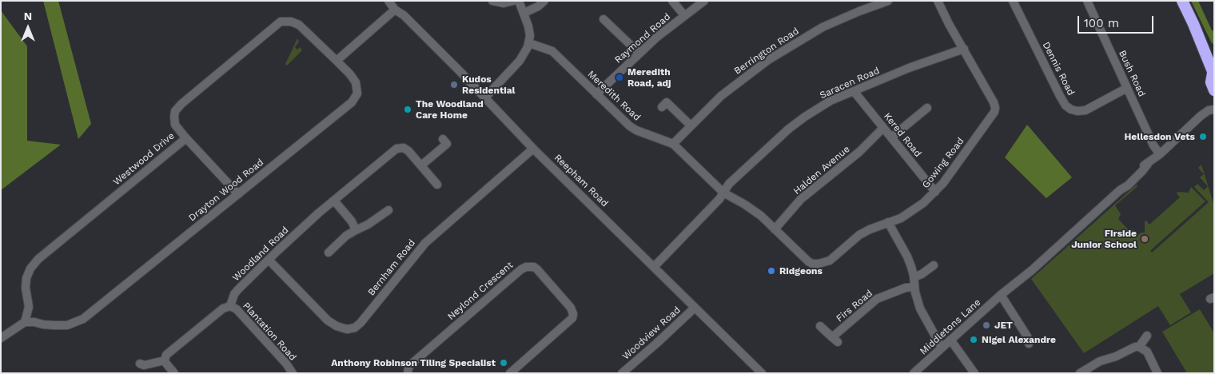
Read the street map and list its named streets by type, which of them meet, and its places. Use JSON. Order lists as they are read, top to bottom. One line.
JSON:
{"streets":{"street":["Raymond Road","Berrington Road","Dennis Road","Bush Road","Saracen Road","Meredith Road","Kered Road","Westwood Drive","Gowing Road","Halden Avenue","Reepham Road","Drayton Wood Road","Woodland Road","Bernham Road","Neylond Crescent","Firs Road","Middletons Lane","Plantation Road","Woodview Road"]},"crossings":[["Raymond Road","Meredith Road"],["Berrington Road","Meredith Road"],["Dennis Road","Bush Road"],["Bush Road","Middletons Lane"],["Saracen Road","Meredith Road"],["Saracen Road","Kered Road"],["Saracen Road","Gowing Road"],["Meredith Road","Gowing Road"],["Kered Road","Gowing Road"],["Kered Road","Halden Avenue"],["Westwood Drive","Drayton Wood Road"],["Gowing Road","Halden Avenue"],["Reepham Road","Bernham Road"],["Reepham Road","Woodview Road"],["Woodland Road","Bernham Road"],["Woodland Road","Plantation Road"]],"places":["Meredith Road, adj","Kudos Residential","The Woodland Care Home","Hellesdon Vets","Firside Junior School","Ridgeons","JET","Nigel Alexandre","Anthony Robinson Tiling Specialist"],"scale_bar":"100 m","north":"top"}
